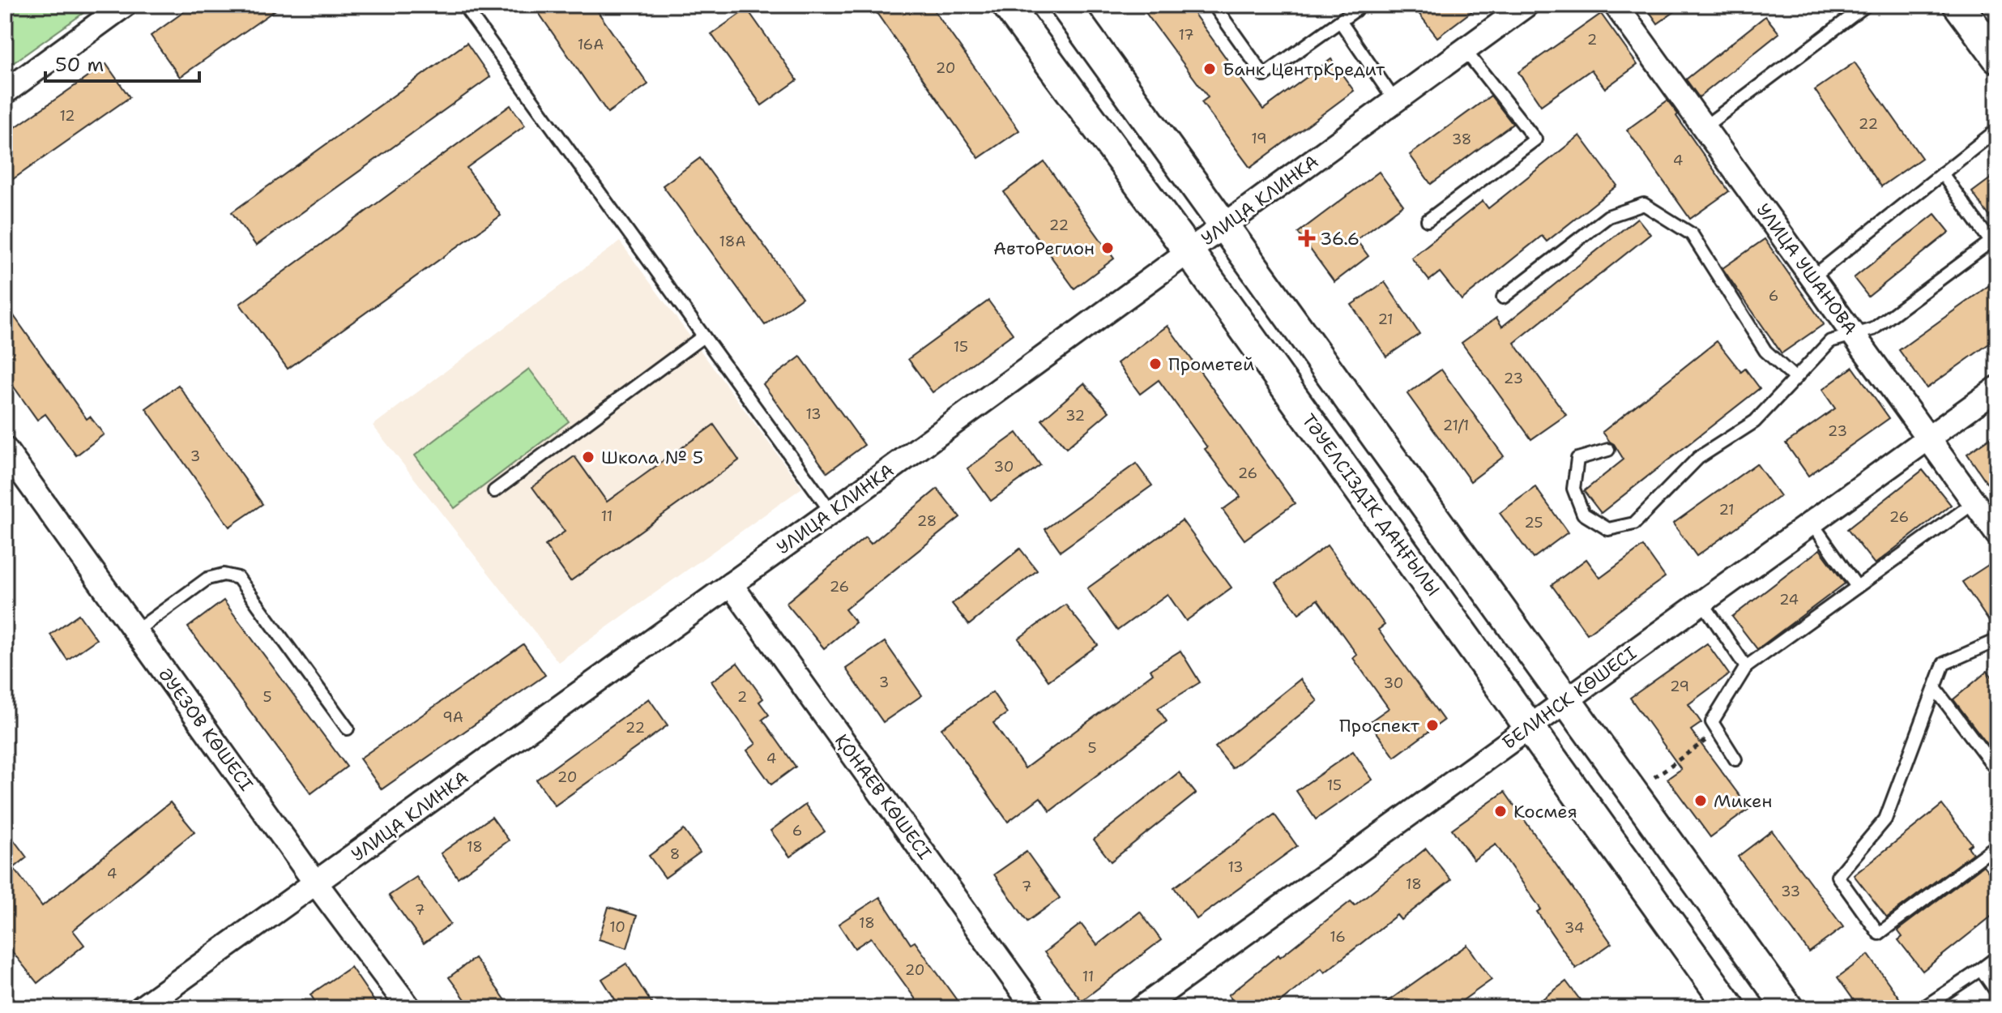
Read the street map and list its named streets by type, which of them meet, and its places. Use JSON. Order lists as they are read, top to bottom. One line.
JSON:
{"streets":{"street":["УЛИЦА КЛИНКА","УЛИЦА УШАНОВА","ТӘУЕЛСІЗДІК ДАҢҒЫЛЫ","БЕЛИНСК КӨШЕСІ","ӘУЕЗОВ КӨШЕСІ","ҚОНАЕВ КӨШЕСІ"]},"crossings":[["УЛИЦА КЛИНКА","ТӘУЕЛСІЗДІК ДАҢҒЫЛЫ"],["УЛИЦА КЛИНКА","ӘУЕЗОВ КӨШЕСІ"],["УЛИЦА КЛИНКА","ҚОНАЕВ КӨШЕСІ"],["УЛИЦА УШАНОВА","БЕЛИНСК КӨШЕСІ"],["ТӘУЕЛСІЗДІК ДАҢҒЫЛЫ","БЕЛИНСК КӨШЕСІ"]],"places":{"other":["Банк ЦентрКредит","АвтоРегион","Прометей","Школа № 5","Проспект","Микен","Космея"],"health":["36.6"]},"house_numbers":["17","2","16А","20","12","22","19","38","4","22","18А","6","21","15","23","13","32","21/1","23","3","30","26","21","11","26","28","25","26","24","3","30","29","5","2","9А","22","5","4","20","15","6","18","8","13","4","18","7","33","7","18","10","34","16","20","11"],"scale_bar":"50 m"}
